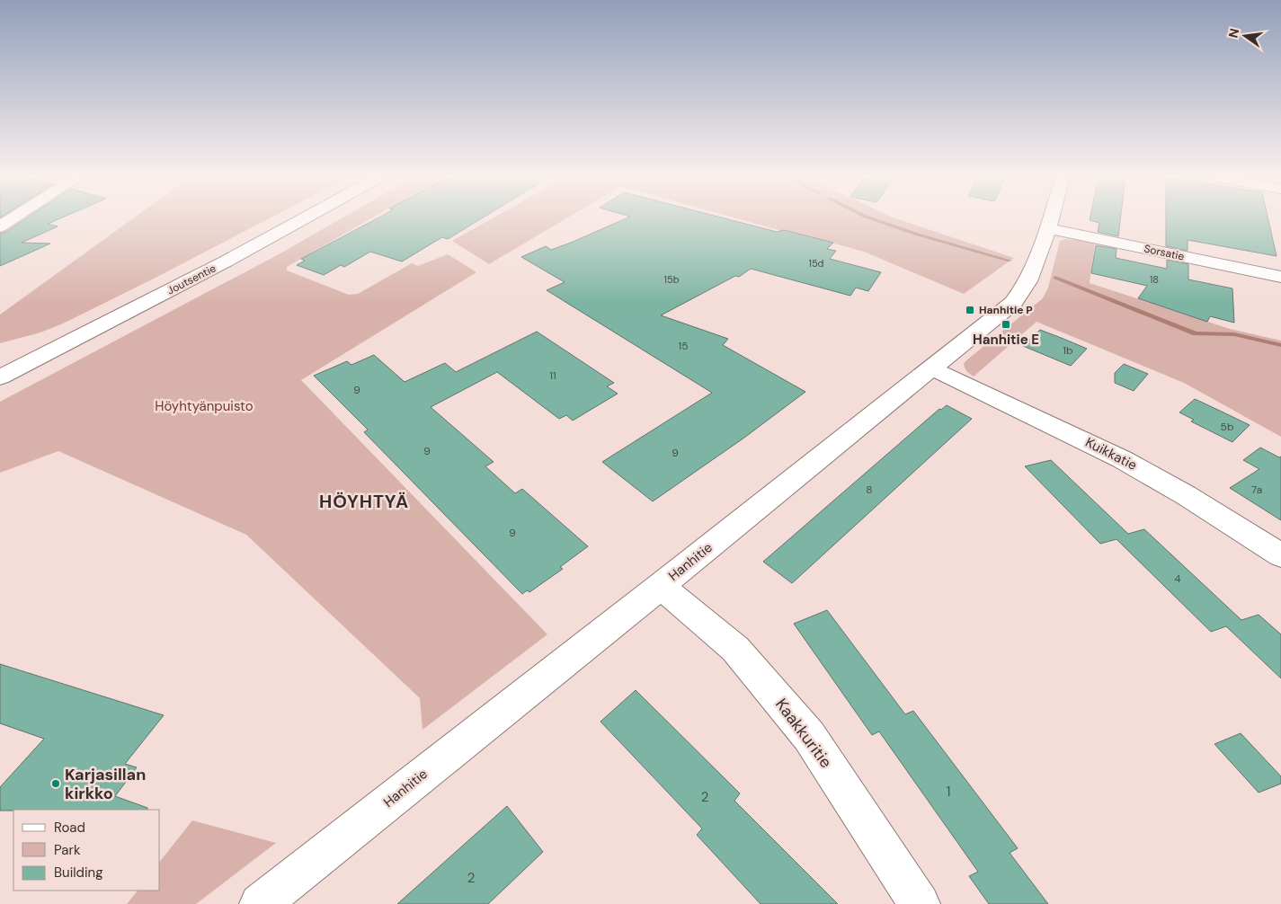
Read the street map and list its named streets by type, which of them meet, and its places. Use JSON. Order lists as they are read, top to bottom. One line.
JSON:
{"streets":{"street":["Sorsatie","Joutsentie","Kuikkatie","Hanhitie","Kaakkuritie"]},"crossings":[["Sorsatie","Hanhitie"],["Kuikkatie","Hanhitie"],["Hanhitie","Kaakkuritie"]],"districts":["HÖYHTYÄ"],"parks":["Höyhtyänpuisto"],"places":{"transit":["Hanhitie P","Hanhitie E"],"other":["Karjasillan kirkko"]},"house_numbers":["15d","15b","18","15","1b","11","9","5b","9","9","8","7a","9","4","1","2","2"],"legend":["Road","Park","Building"],"north":"left"}
